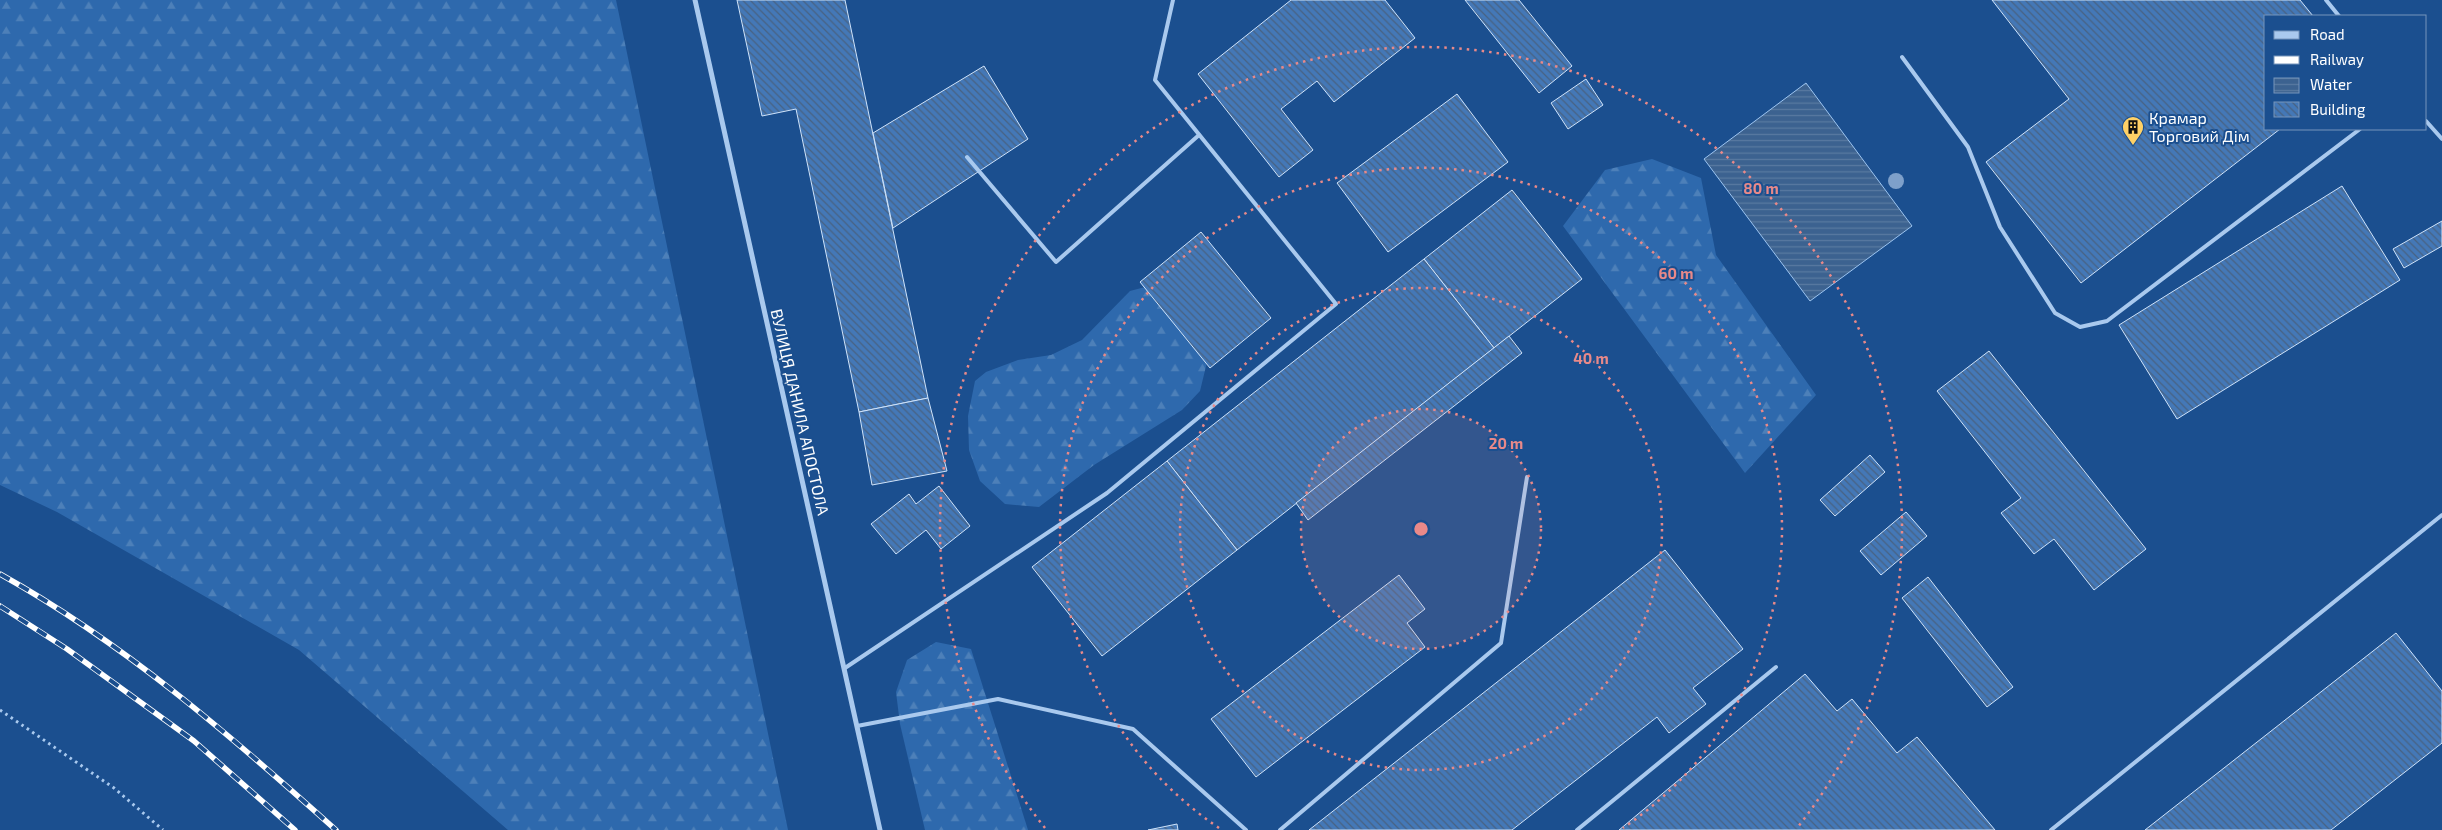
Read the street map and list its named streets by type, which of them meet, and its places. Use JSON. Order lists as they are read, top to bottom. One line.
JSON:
{"streets":{"street":["ВУЛИЦЯ ДАНИЛА АПОСТОЛА"]},"places":{"building":["Крамар Торговий Дім"]},"legend":["Road","Railway","Water","Building"],"rings":["80 m","60 m","40 m","20 m"]}
